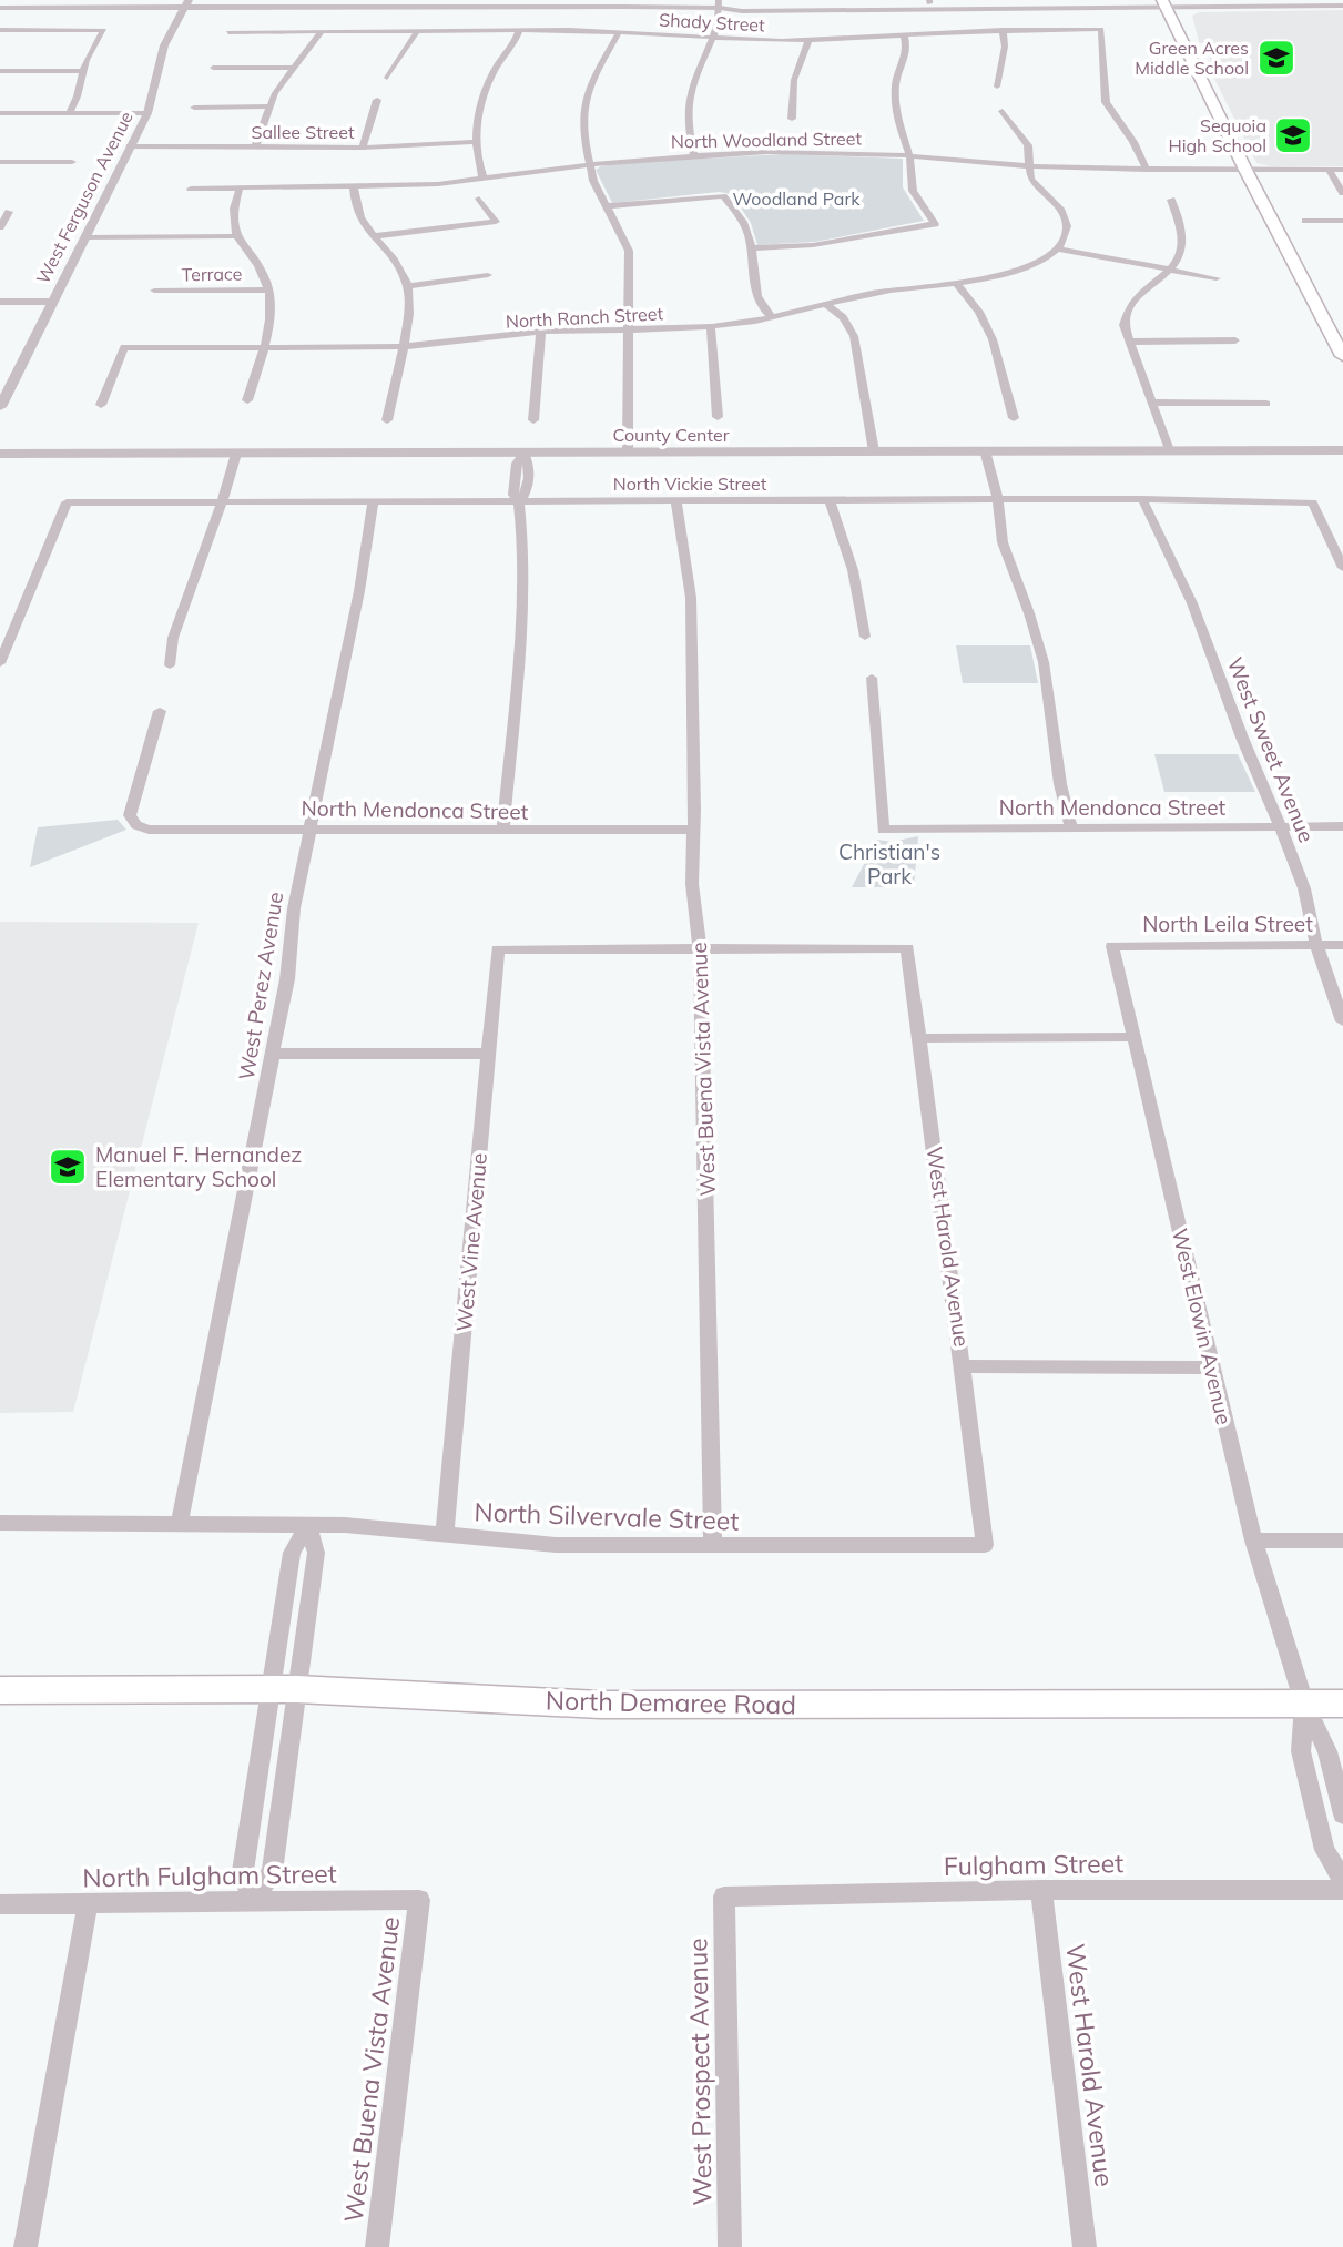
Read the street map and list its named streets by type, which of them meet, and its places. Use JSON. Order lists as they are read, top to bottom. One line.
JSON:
{"streets":{"main road":["North Demaree Road"],"street":["Shady Street","Sallee Street","North Woodland Street","West Ferguson Avenue","Terrace","North Ranch Street","County Center","North Vickie Street","West Sweet Avenue","North Mendonca Street","North Leila Street","West Perez Avenue","West Buena Vista Avenue","West Vine Avenue","West Harold Avenue","West Elowin Avenue","North Silvervale Street","Fulgham Street","North Fulgham Street","West Prospect Avenue"]},"crossings":[["Shady Street","North Woodland Street"],["Sallee Street","West Ferguson Avenue"],["North Vickie Street","West Sweet Avenue"],["North Vickie Street","West Perez Avenue"],["North Vickie Street","West Buena Vista Avenue"],["West Sweet Avenue","North Mendonca Street"],["West Sweet Avenue","North Leila Street"],["North Mendonca Street","West Perez Avenue"],["North Mendonca Street","West Buena Vista Avenue"],["North Leila Street","West Elowin Avenue"],["West Perez Avenue","North Silvervale Street"],["West Buena Vista Avenue","West Vine Avenue"],["West Buena Vista Avenue","West Harold Avenue"],["West Buena Vista Avenue","North Silvervale Street"],["West Buena Vista Avenue","North Fulgham Street"],["West Vine Avenue","West Harold Avenue"],["West Vine Avenue","North Silvervale Street"],["West Harold Avenue","North Silvervale Street"],["West Harold Avenue","Fulgham Street"],["West Elowin Avenue","North Demaree Road"],["Fulgham Street","West Prospect Avenue"]],"parks":["Woodland Park","Christian's Park"],"places":{"school or university":["Green Acres Middle School","Sequoia High School","Manuel F. Hernandez Elementary School"]}}
